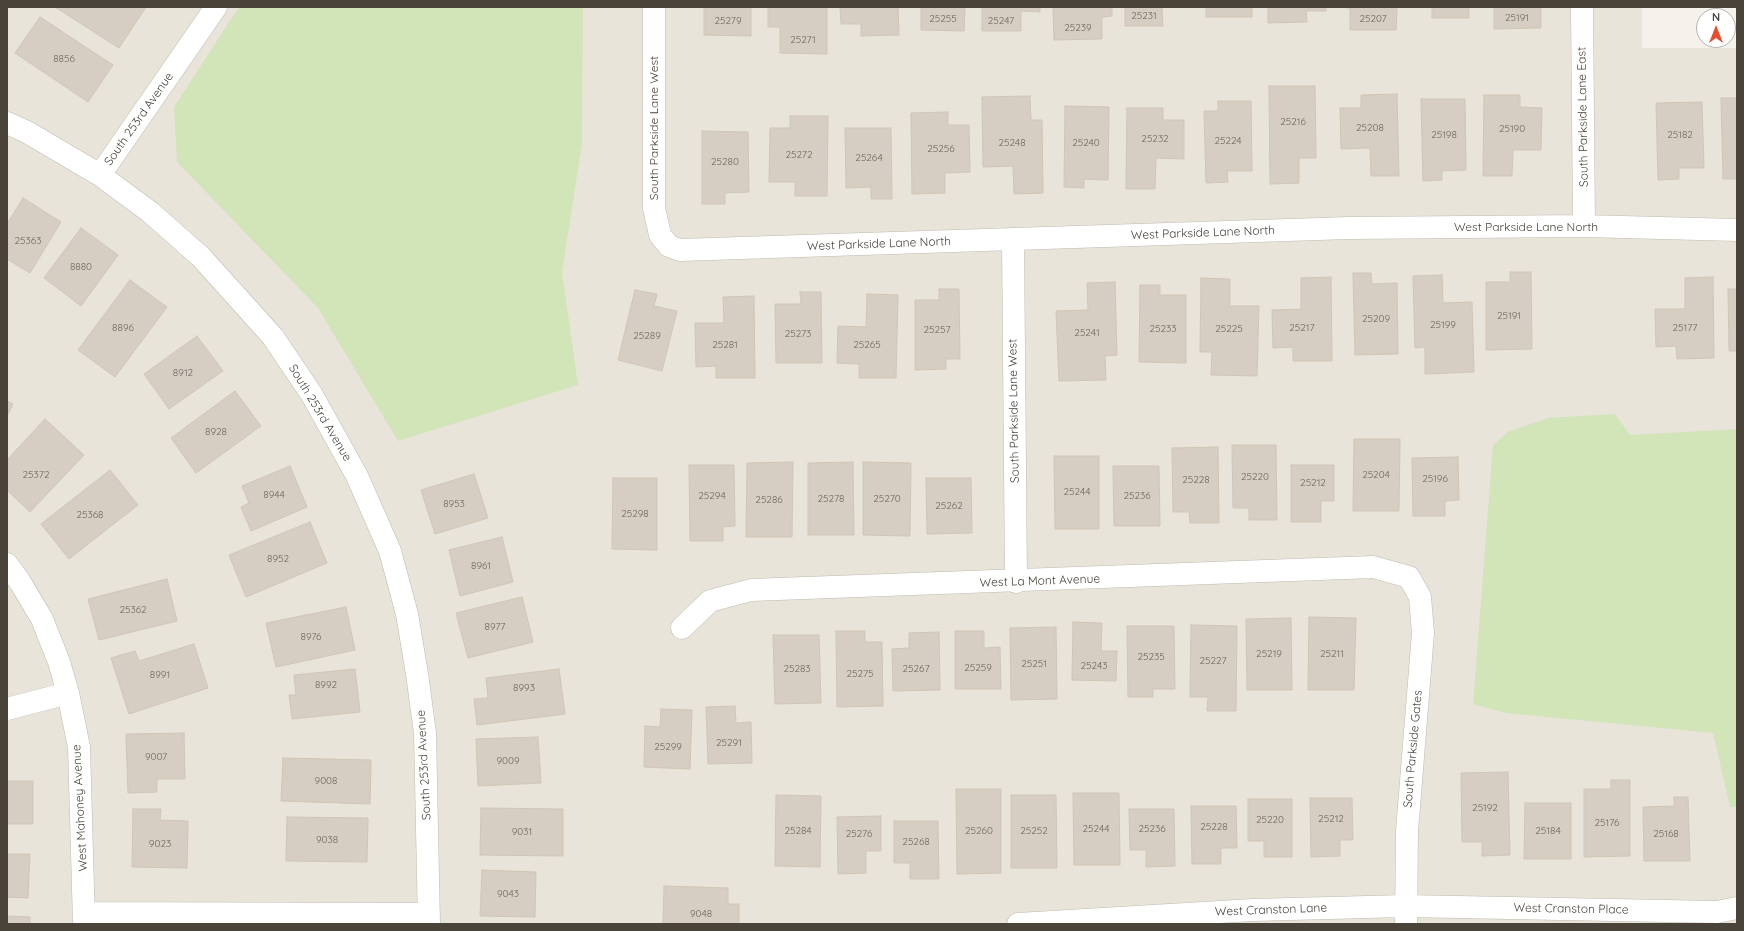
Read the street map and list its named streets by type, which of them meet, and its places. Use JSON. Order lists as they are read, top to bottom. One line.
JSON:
{"streets":{"street":["South Parkside Lane East","South 253rd Avenue","South Parkside Lane West","West Parkside Lane North","West La Mont Avenue","South Parkside Gates","West Mahoney Avenue","West Cranston Place","West Cranston Lane"]},"crossings":[["South Parkside Lane East","West Parkside Lane North"],["South Parkside Lane West","West Parkside Lane North"],["South Parkside Lane West","West La Mont Avenue"],["West La Mont Avenue","South Parkside Gates"],["South Parkside Gates","West Cranston Place"],["South Parkside Gates","West Cranston Lane"],["West Cranston Place","West Cranston Lane"]],"house_numbers":["25231","25191","25255","25207","25279","25247","25239","25271","8856","25216","25208","25190","25198","25182","25232","25224","25248","25240","25256","25272","25264","25280","25363","8880","25191","25209","25199","8896","25217","25177","25233","25225","25257","25241","25273","25289","25281","25265","8912","8928","25372","25204","25220","25196","25228","25212","25244","8944","25294","25236","25278","25270","25286","8953","25262","25298","25368","8952","8961","25362","8977","8976","25219","25211","25235","25227","25251","25243","25259","25283","25267","25275","8991","8992","8993","25291","25299","9007","9009","9008","25192","25212","25220","25176","25228","25244","25236","25284","25260","25252","25184","9031","25276","25168","9038","25268","9023","9043","9048"],"north":"top"}
